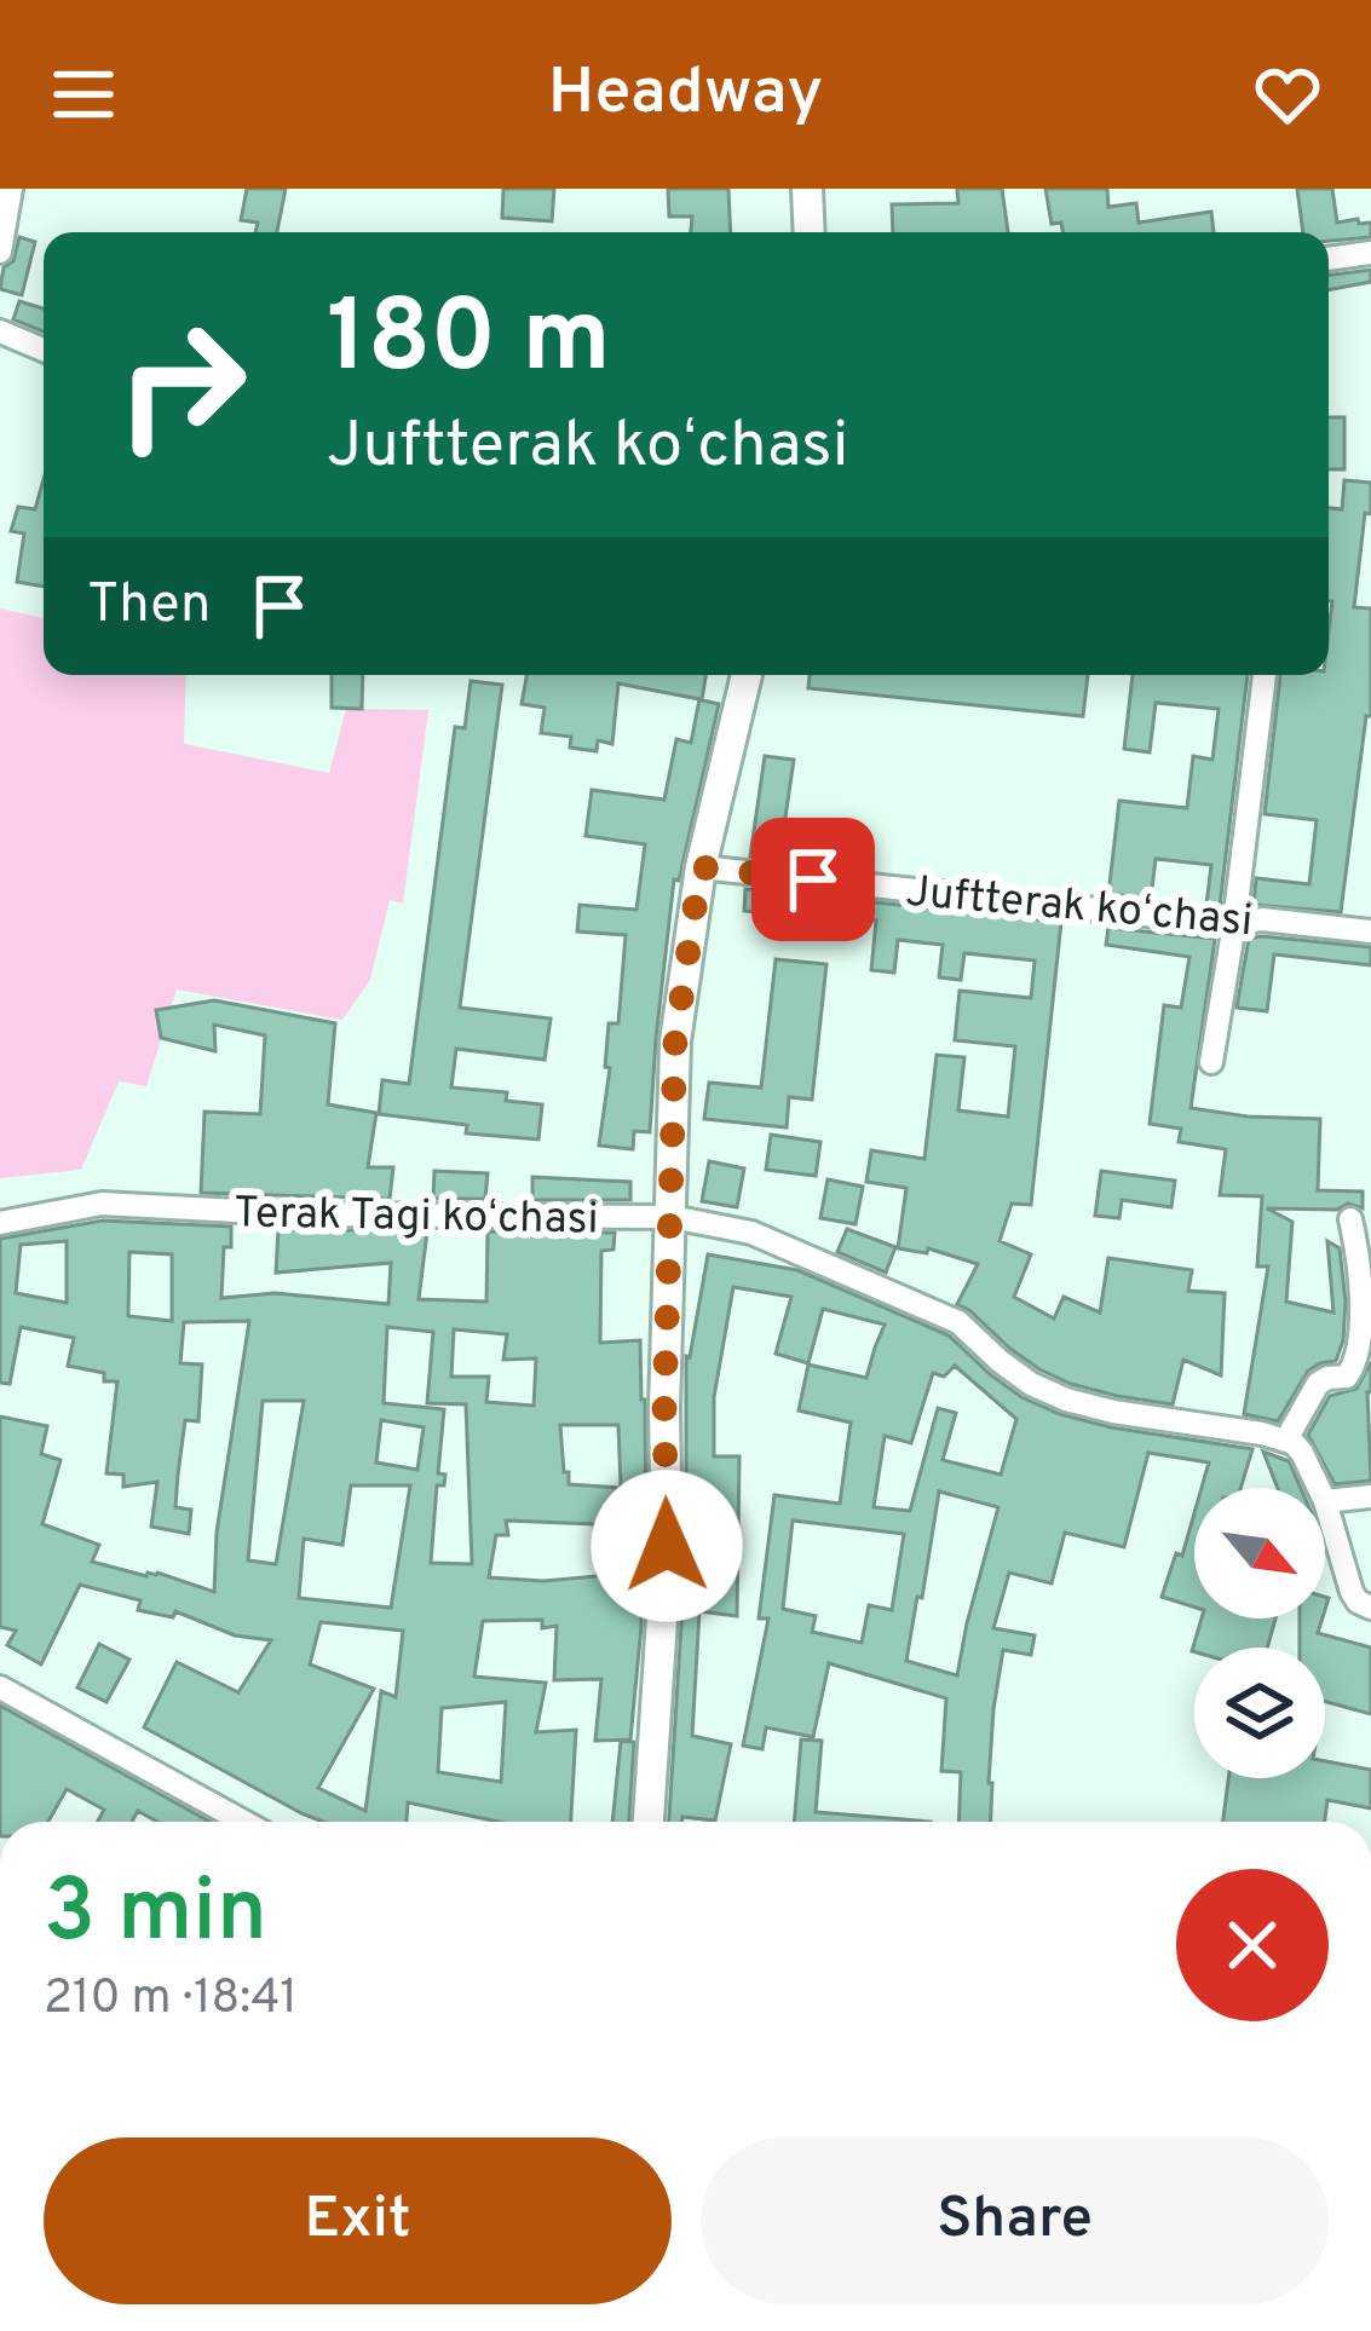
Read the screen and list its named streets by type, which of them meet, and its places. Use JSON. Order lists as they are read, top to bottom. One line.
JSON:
{"streets":{"street":["Juftterak koʻchasi","Terak Tagi koʻchasi"]},"north":"bottom right","page":{"header":"Headway","turn":["180 m","Juftterak koʻchasi"],"then":"Then","heading":["3 min","210 m · 18:41"],"buttons":["Exit","Share"]}}
